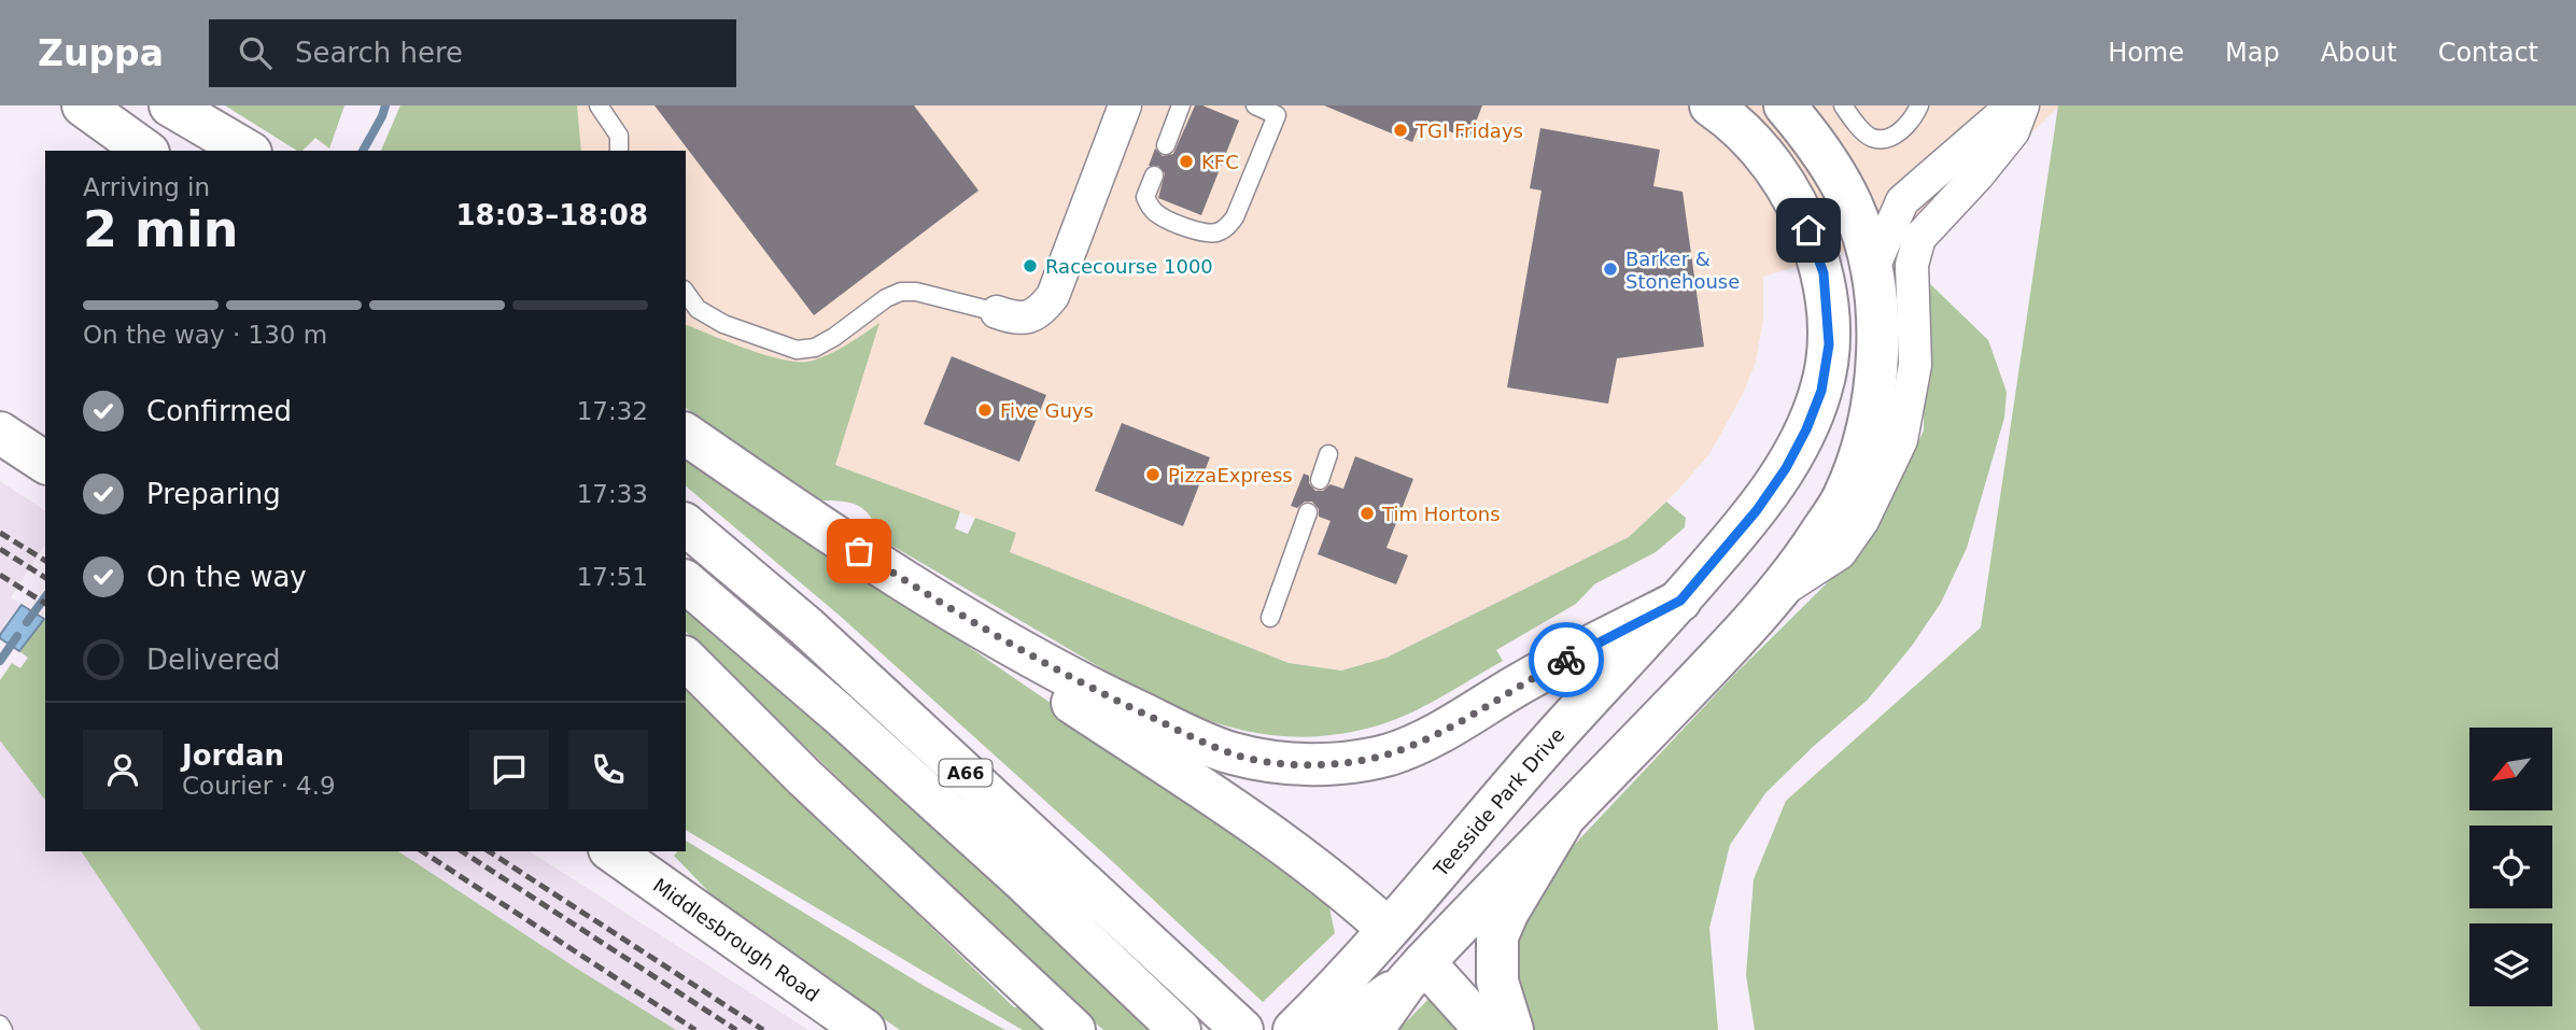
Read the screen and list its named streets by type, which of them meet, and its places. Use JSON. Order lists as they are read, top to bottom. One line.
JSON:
{"streets":{"main road":["A66","Teesside Park Drive","Middlesbrough Road"]},"places":["TGI Fridays","KFC","Racecourse 1000","Barker & Stonehouse","Five Guys","PizzaExpress","Tim Hortons"],"north":"bottom left","page":{"header":"Zuppa","search":"Search here","nav":["Home","Map","About","Contact"],"heading":["2 min","Arriving in","18:03–18:08"],"panel":["Jordan","Courier · 4.9"],"bar":"On the way · 130 m","list":[["Confirmed","17:32"],["Preparing","17:33"],["On the way","17:51"],"Delivered"]}}
